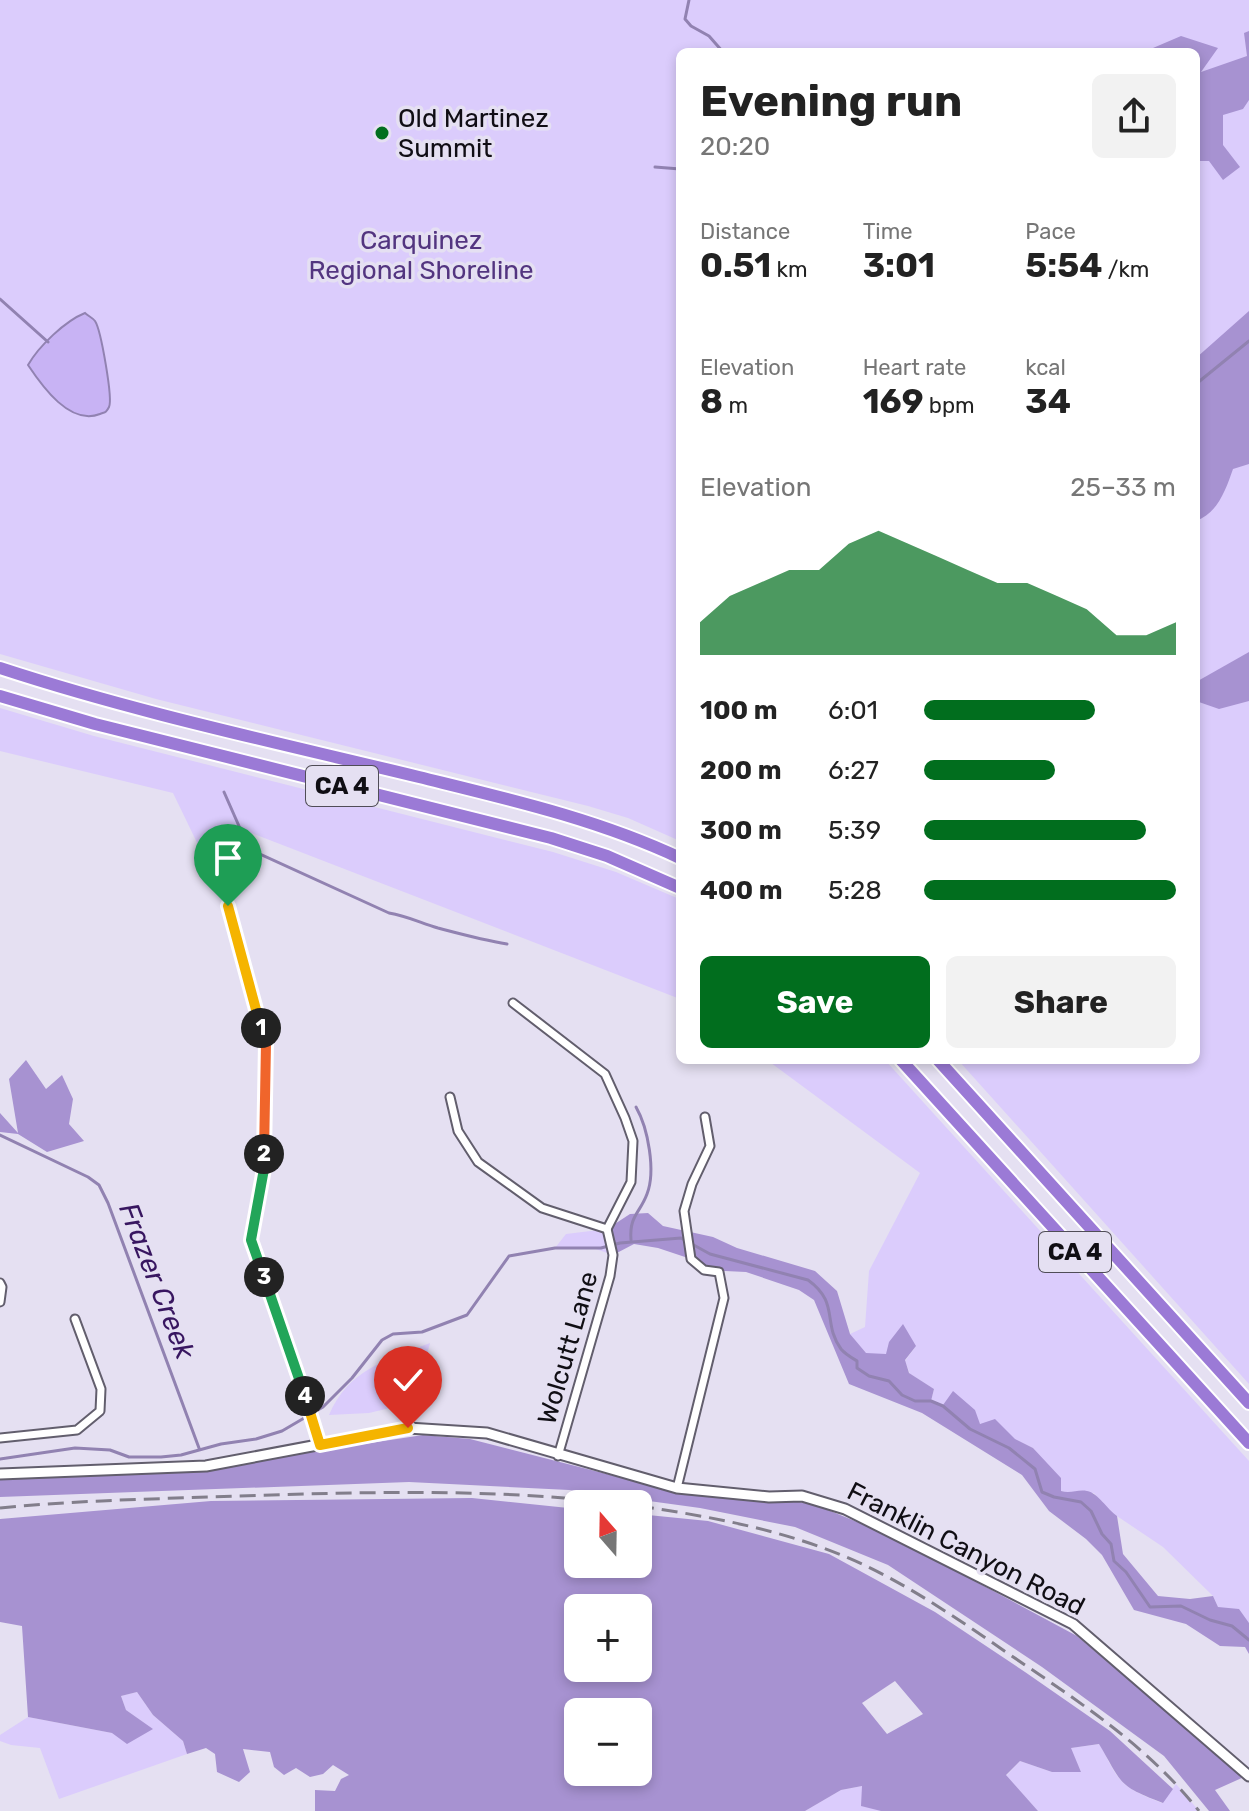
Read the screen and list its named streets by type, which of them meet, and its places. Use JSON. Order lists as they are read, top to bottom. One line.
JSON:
{"streets":{"highway":["CA 4"],"street":["Wolcutt Lane","Franklin Canyon Road"]},"crossings":[["Wolcutt Lane","Franklin Canyon Road"]],"water":["Frazer Creek"],"parks":["Carquinez Regional Shoreline"],"places":["Old Martinez Summit"],"north":"top","page":{"heading":["Evening run","20:20"],"stats":[["Distance","0.51 km"],["Time","3:01"],["Pace","5:54 /km"],["Elevation","8 m"],["Heart rate","169 bpm"],["kcal","34"]],"chart":["Elevation","25–33 m"],"list":[{"name":"100 m","note":"6:01"},{"name":"200 m","note":"6:27"},{"name":"300 m","note":"5:39"},{"name":"400 m","note":"5:28"}],"buttons":["Save","Share"],"pins":["1","2","3","4"],"map_buttons":["+","−"]}}
